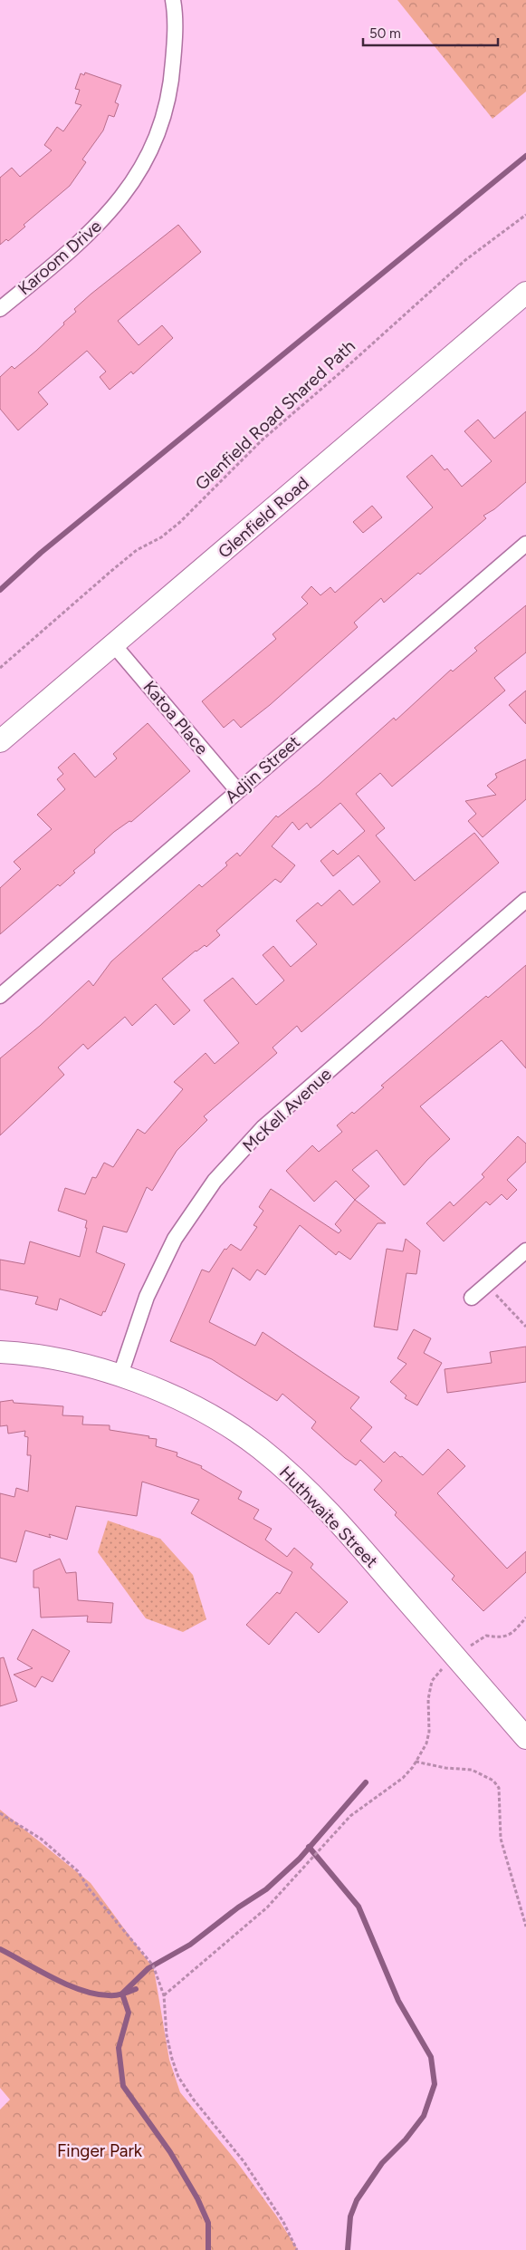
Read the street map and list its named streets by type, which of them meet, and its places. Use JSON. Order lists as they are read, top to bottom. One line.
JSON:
{"streets":{"main road":["Glenfield Road","Huthwaite Street"],"street":["Karoom Drive","Katoa Place","Adjin Street","McKell Avenue"],"path":["Glenfield Road Shared Path"]},"crossings":[["Glenfield Road","Katoa Place"],["Katoa Place","Adjin Street"],["McKell Avenue","Huthwaite Street"]],"parks":["Finger Park"],"scale_bar":"50 m"}
